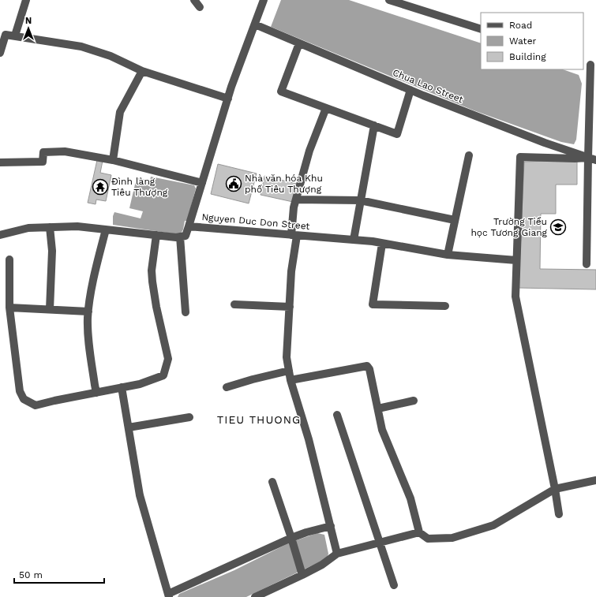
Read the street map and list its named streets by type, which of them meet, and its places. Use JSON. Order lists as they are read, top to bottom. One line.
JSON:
{"streets":{"street":["Chua Lao Street","Nguyen Duc Don Street"]},"districts":["TIEU THUONG"],"places":{"public building":["Nhà văn hóa Khu phố Tiêu Thượng"],"temple":["Đình làng Tiêu Thượng"],"school or university":["Trường Tiểu học Tương Giang"]},"legend":["Road","Water","Building"],"scale_bar":"50 m","north":"top"}
